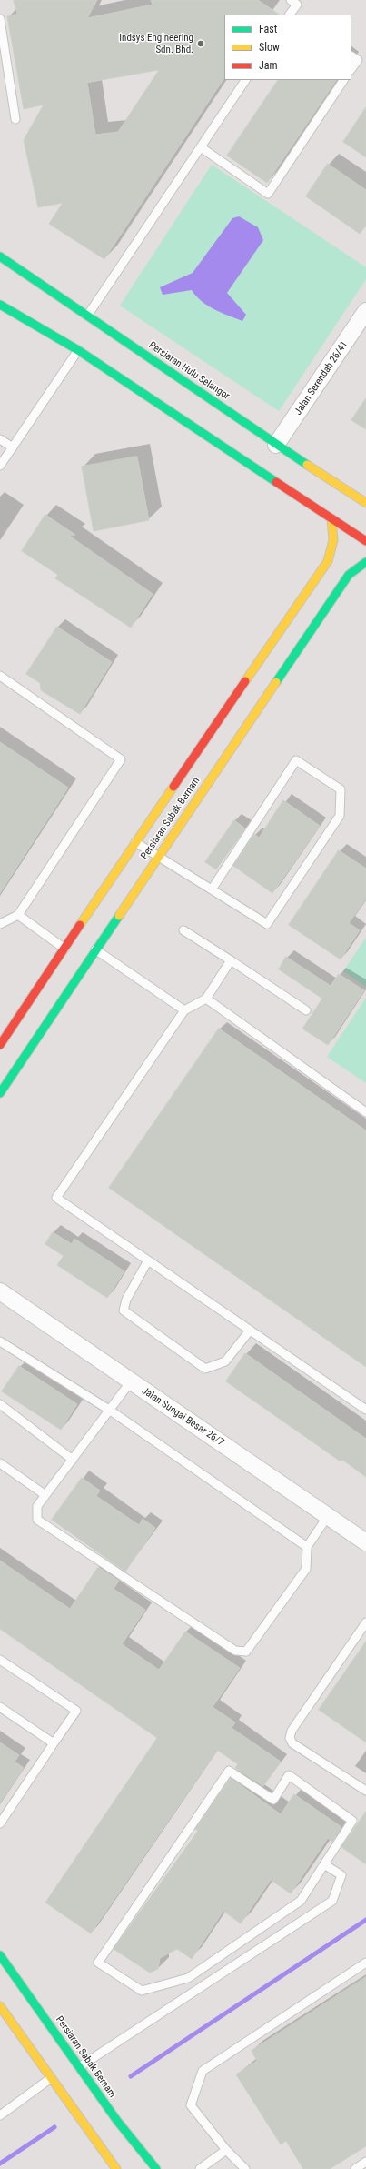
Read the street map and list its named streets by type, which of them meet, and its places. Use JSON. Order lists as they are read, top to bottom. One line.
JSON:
{"streets":{"street":["Persiaran Hulu Selangor","Jalan Serendah 26/41","Persiaran Sabak Bernam","Jalan Sungai Besar 26/7"]},"crossings":[["Persiaran Hulu Selangor","Jalan Serendah 26/41"]],"places":["Indsys Engineering Sdn. Bhd."],"legend":["Fast","Slow","Jam"]}
